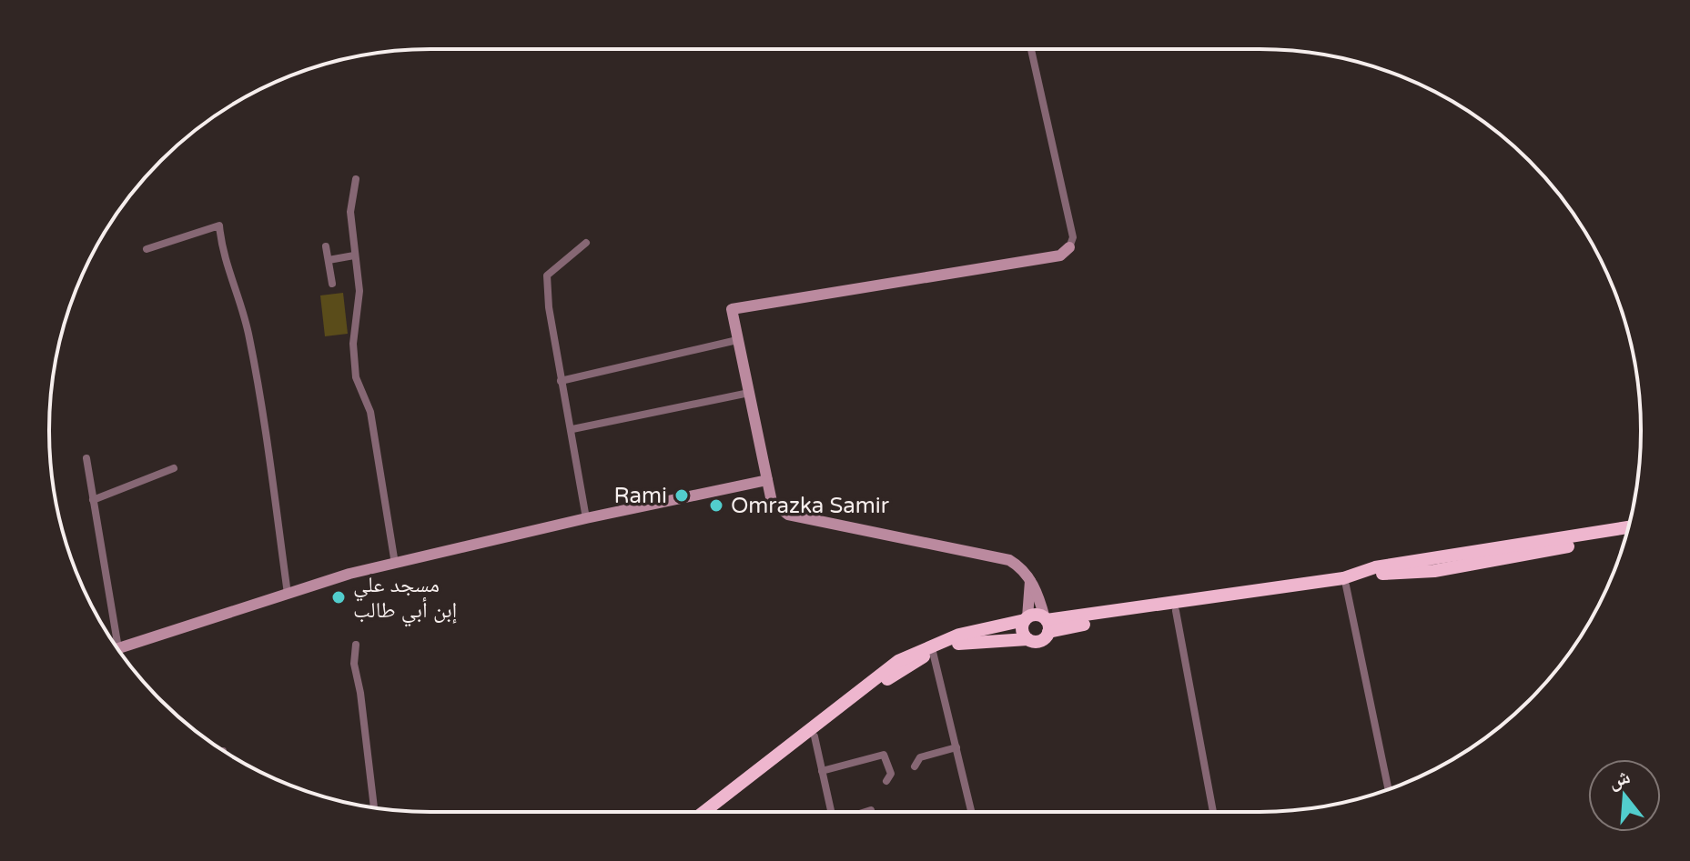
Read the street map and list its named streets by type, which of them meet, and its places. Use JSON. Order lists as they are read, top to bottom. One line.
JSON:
{"places":["Rami","Omrazka Samir","مسجد علي إبن أبي طالب"],"north":"top"}
